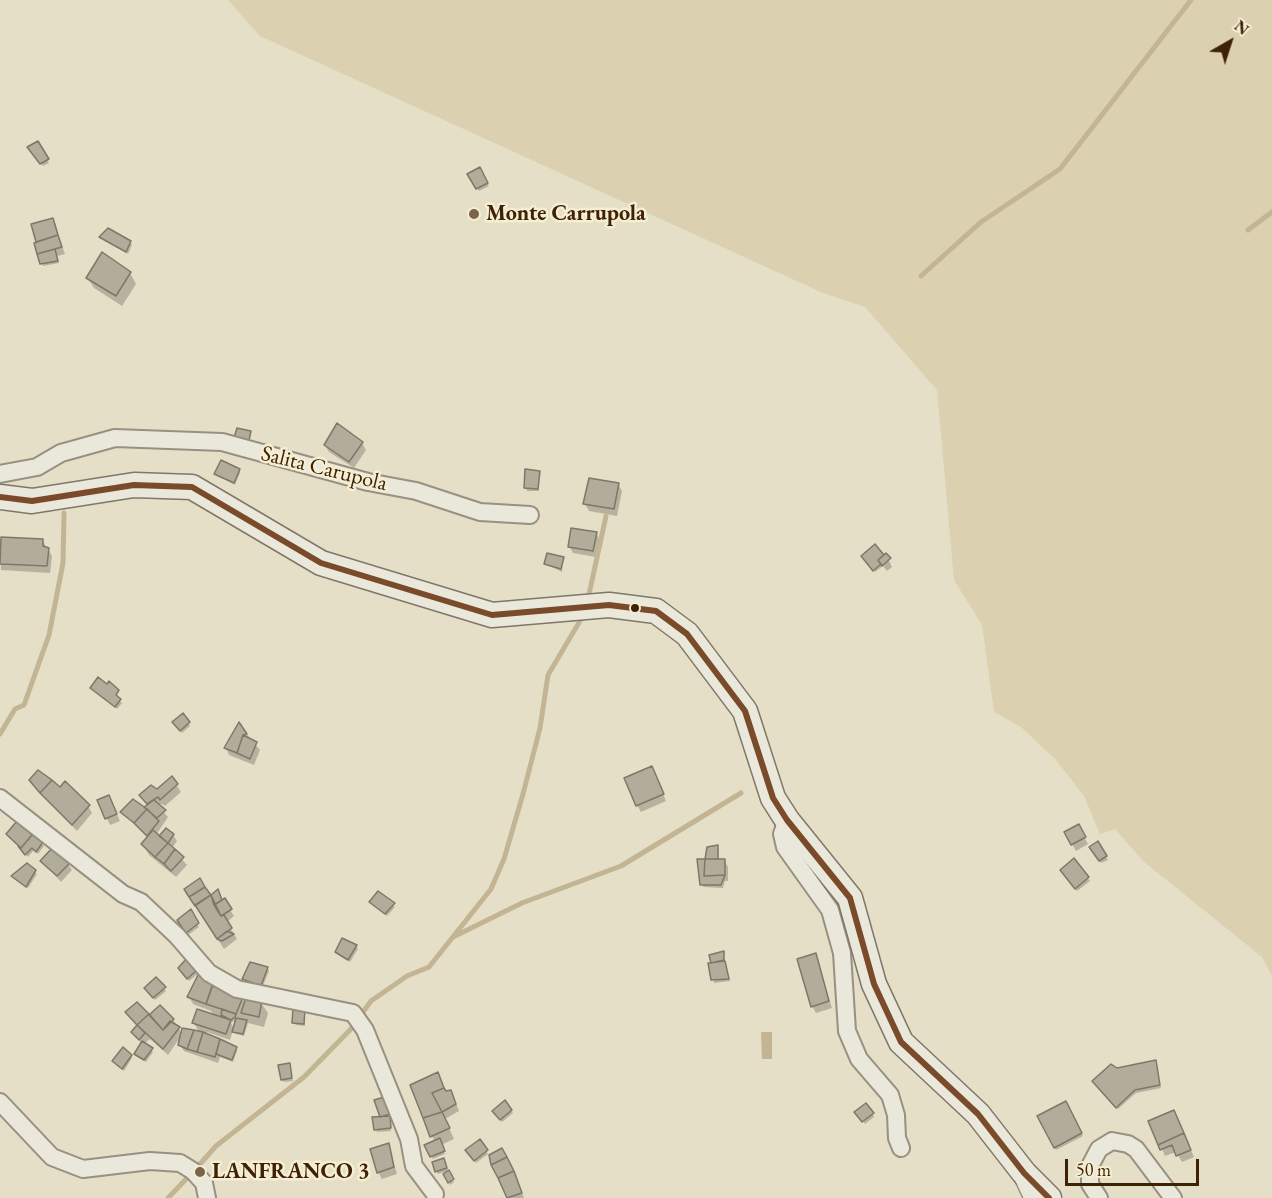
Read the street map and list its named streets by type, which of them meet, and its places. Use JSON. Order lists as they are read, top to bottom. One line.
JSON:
{"streets":{"street":["Salita Carupola"]},"places":["Monte Carrupola","LANFRANCO 3"],"scale_bar":"50 m","north":"top right"}
